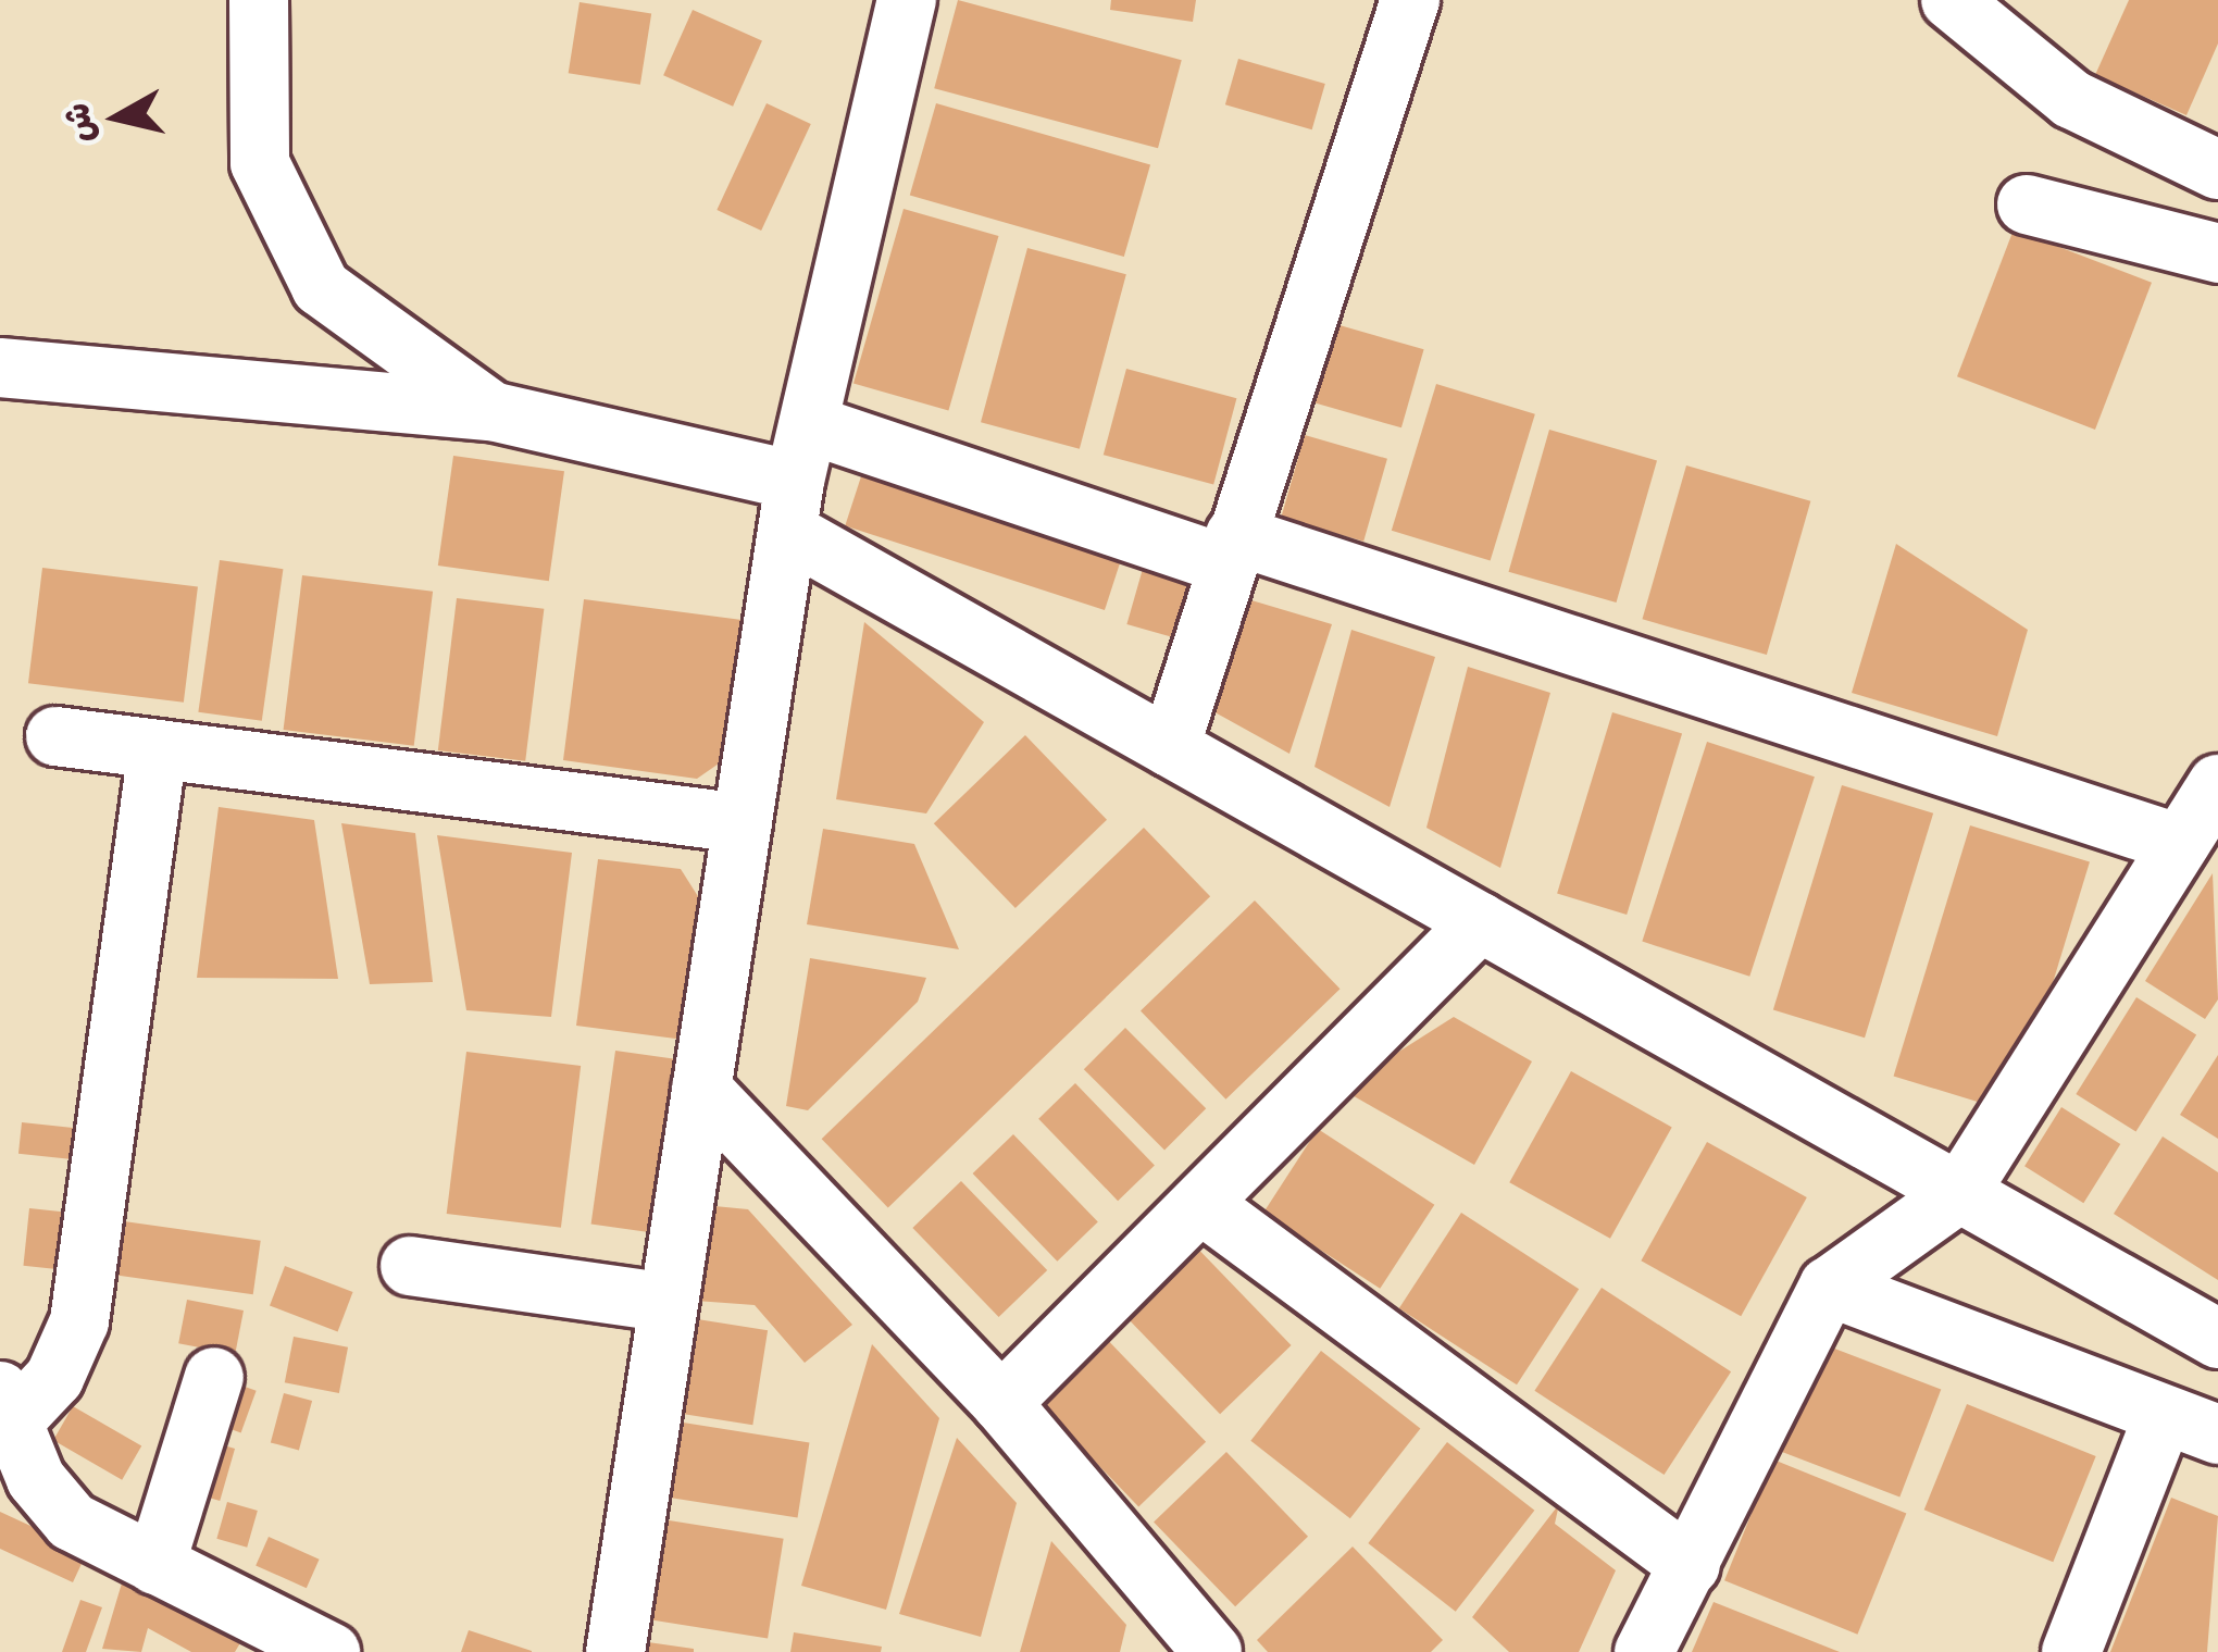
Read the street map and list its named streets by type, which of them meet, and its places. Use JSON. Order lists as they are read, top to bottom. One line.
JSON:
{"north":"left"}
